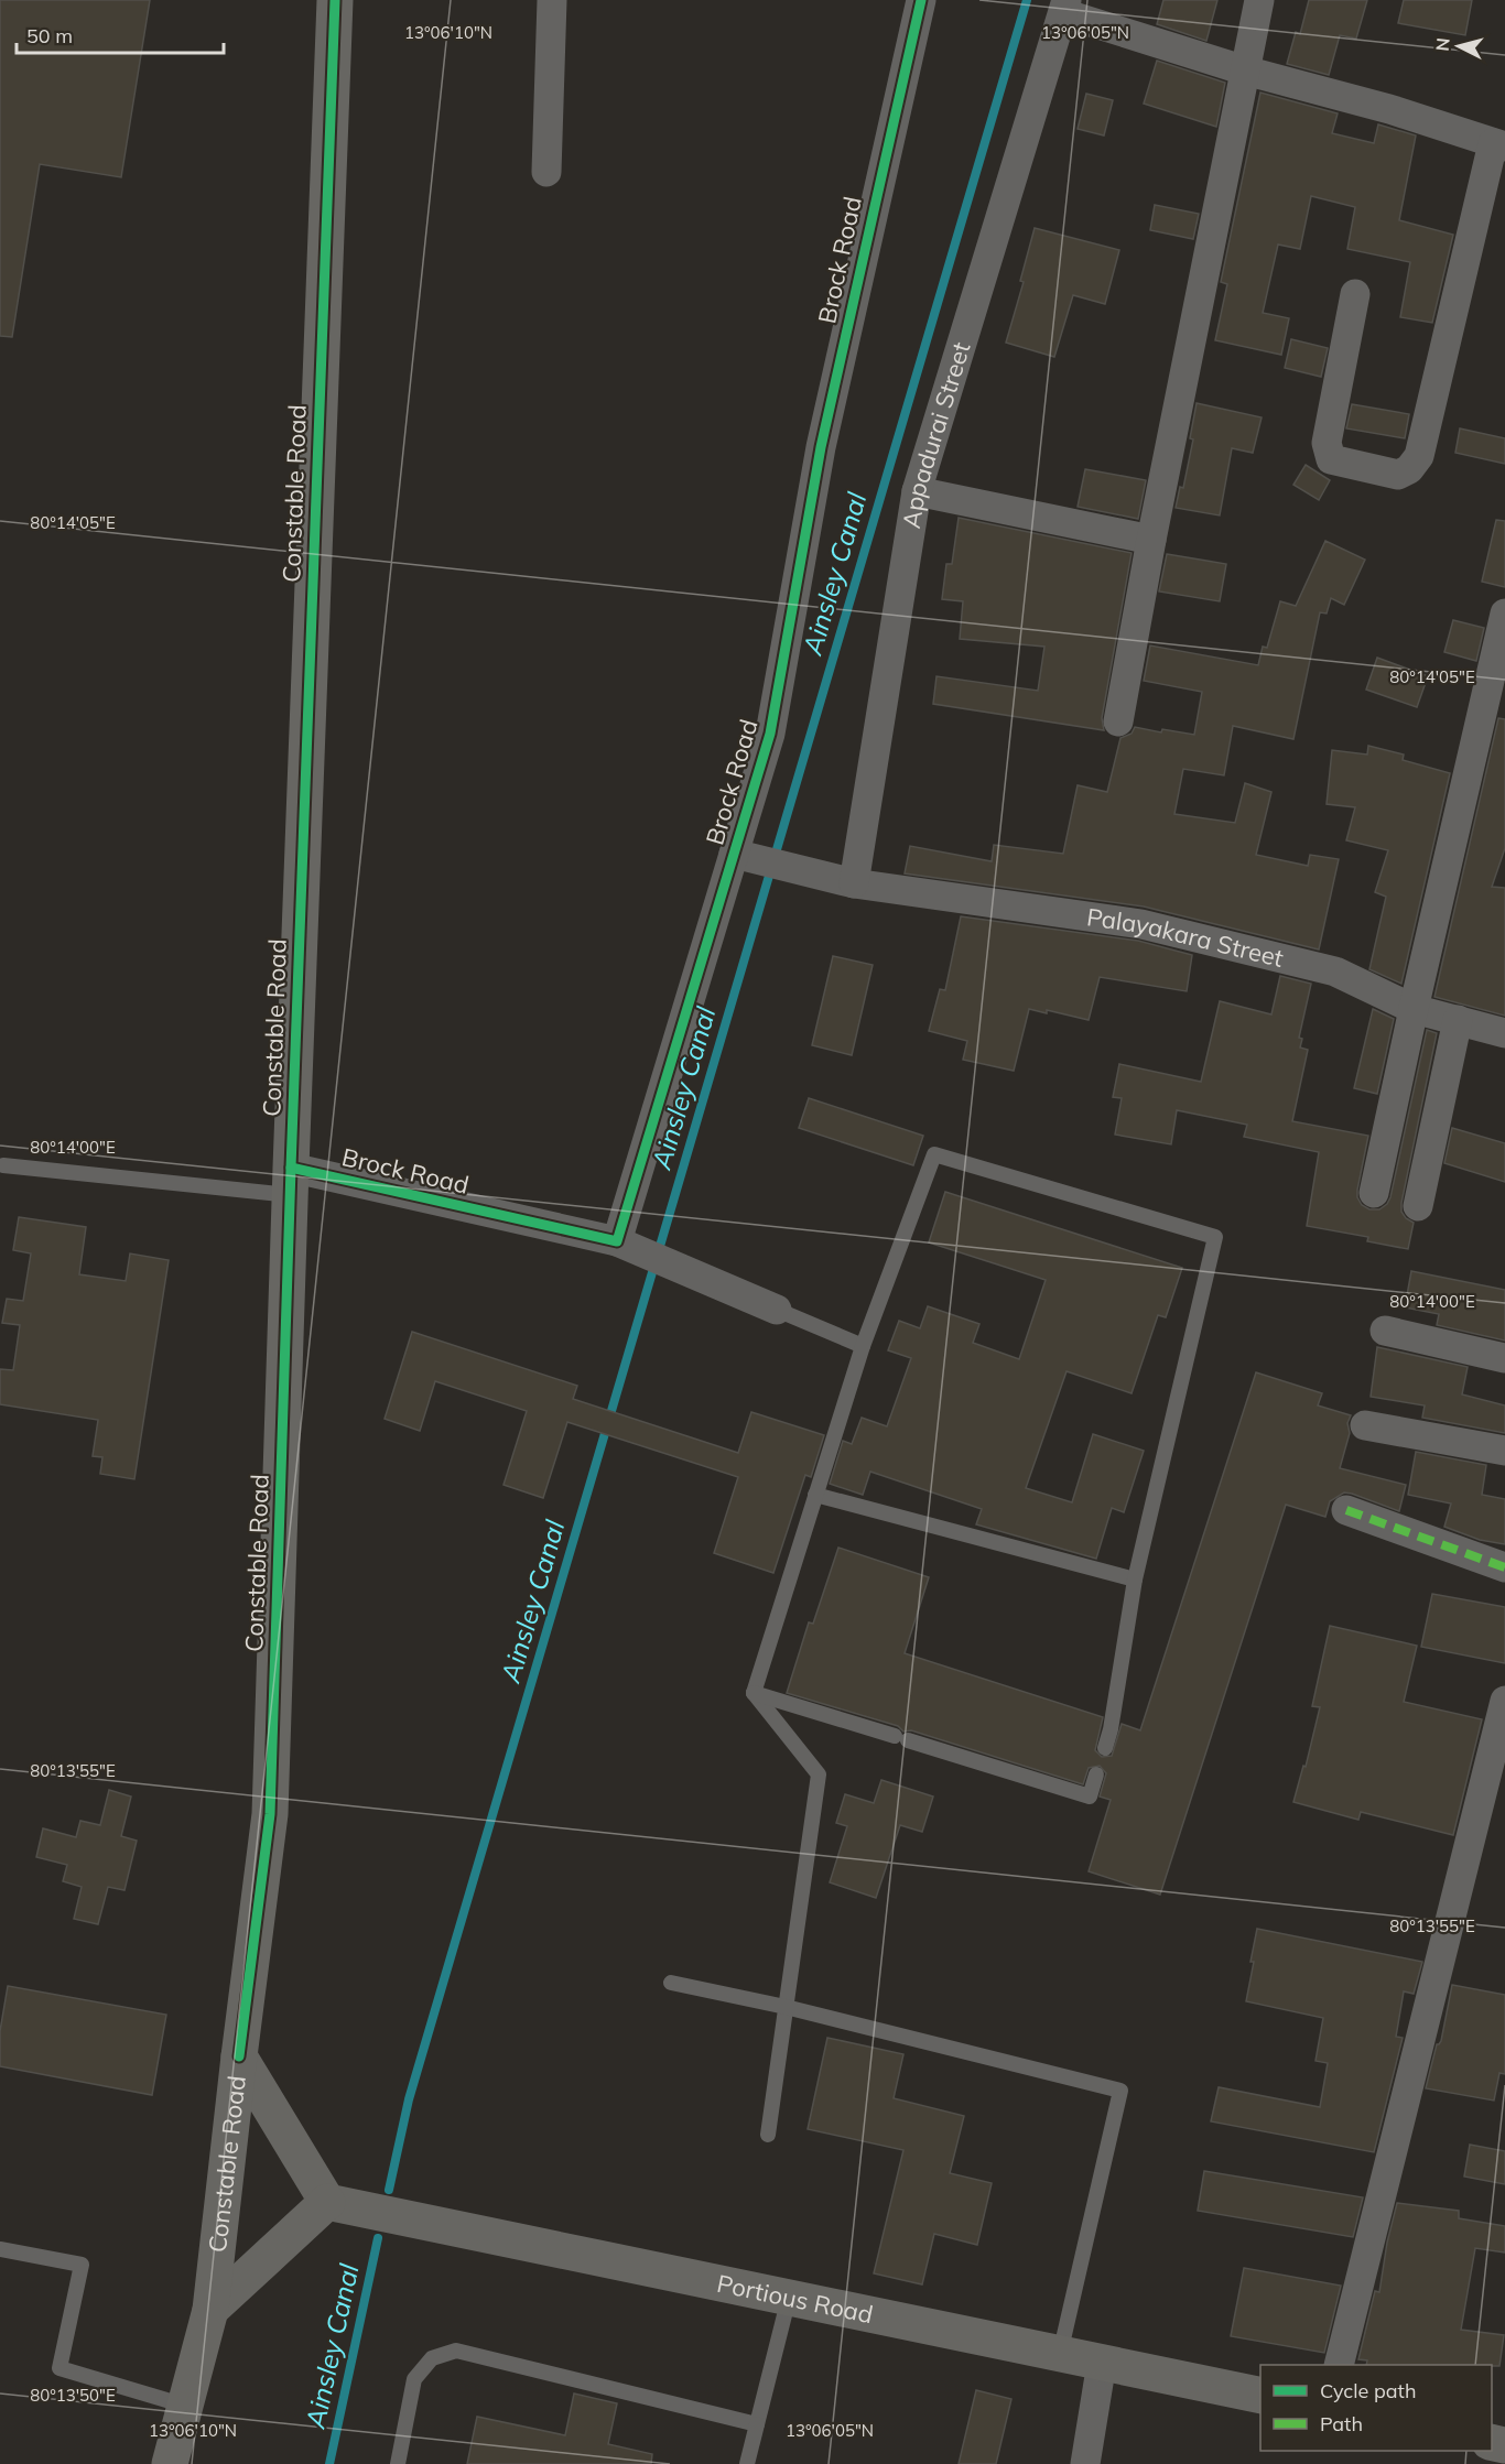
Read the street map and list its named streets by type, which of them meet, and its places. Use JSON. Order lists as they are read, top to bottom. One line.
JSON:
{"streets":{"street":["Brock Road","Appadurai Street","Constable Road","Palayakara Street","Portious Road"]},"crossings":[["Brock Road","Constable Road"],["Brock Road","Palayakara Street"],["Appadurai Street","Palayakara Street"]],"water":["Ainsley Canal"],"legend":["Cycle path","Path"],"scale_bar":"50 m","north":"left","coordinates":["13°06'10\"N","13°06'05\"N","80°14'05\"E","80°14'00\"E","80°13'55\"E","80°13'50\"E"]}
